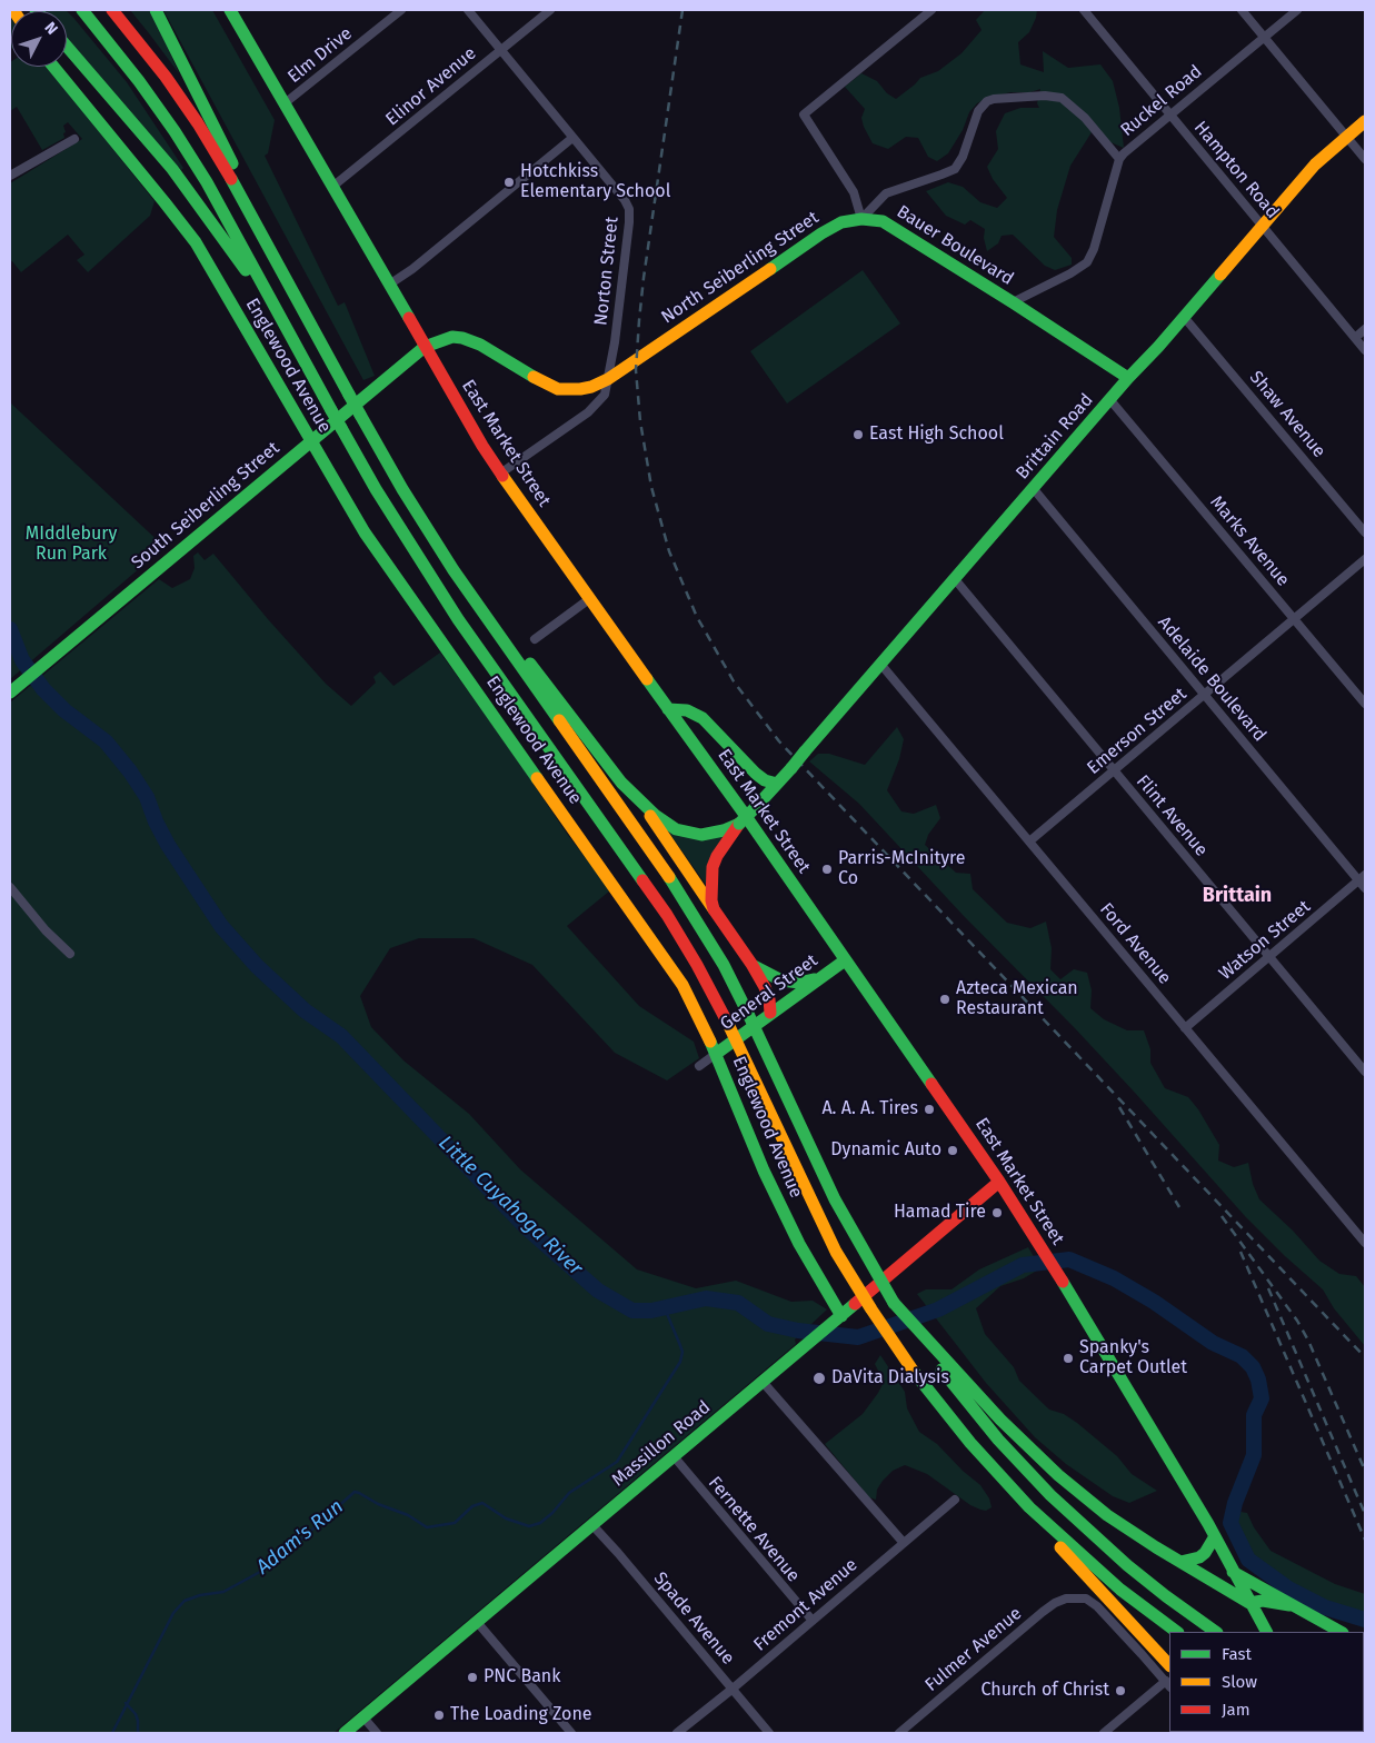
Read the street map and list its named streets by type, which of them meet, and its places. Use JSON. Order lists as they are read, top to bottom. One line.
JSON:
{"streets":{"main road":["Bauer Boulevard","North Seiberling Street","Englewood Avenue","Brittain Road","East Market Street","South Seiberling Street","General Street","Massillon Road"],"street":["Elm Drive","Elinor Avenue","Ruckel Road","Hampton Road","Norton Street","Shaw Avenue","Marks Avenue","Adelaide Boulevard","Emerson Street","Flint Avenue","Watson Street","Ford Avenue","Fernette Avenue","Fremont Avenue","Spade Avenue","Fulmer Avenue"]},"crossings":[["Elm Drive","East Market Street"],["Elinor Avenue","Norton Street"],["Elinor Avenue","East Market Street"],["Ruckel Road","Hampton Road"],["Ruckel Road","Bauer Boulevard"],["Hampton Road","Brittain Road"],["Bauer Boulevard","North Seiberling Street"],["Bauer Boulevard","Brittain Road"],["North Seiberling Street","Norton Street"],["North Seiberling Street","East Market Street"],["North Seiberling Street","South Seiberling Street"],["Norton Street","East Market Street"],["Englewood Avenue","South Seiberling Street"],["Englewood Avenue","General Street"],["Englewood Avenue","Massillon Road"],["Shaw Avenue","Brittain Road"],["Brittain Road","Marks Avenue"],["Brittain Road","Adelaide Boulevard"],["Brittain Road","Flint Avenue"],["Brittain Road","Ford Avenue"],["Brittain Road","General Street"],["East Market Street","South Seiberling Street"],["East Market Street","General Street"],["East Market Street","Massillon Road"],["Marks Avenue","Emerson Street"],["Adelaide Boulevard","Emerson Street"],["Adelaide Boulevard","Watson Street"],["Emerson Street","Flint Avenue"],["Emerson Street","Ford Avenue"],["Flint Avenue","Watson Street"],["Watson Street","Ford Avenue"],["Massillon Road","Fernette Avenue"],["Massillon Road","Spade Avenue"],["Fernette Avenue","Fremont Avenue"],["Fremont Avenue","Spade Avenue"]],"districts":["Brittain"],"water":["Little Cuyahoga River","Adam's Run"],"parks":["MIddlebury Run Park"],"places":["Hotchkiss Elementary School","East High School","Parris-McInityre Co","Azteca Mexican Restaurant","A. A. A. Tires","Dynamic Auto","Hamad Tire","Spanky's Carpet Outlet","DaVita Dialysis","PNC Bank","Church of Christ","The Loading Zone"],"legend":["Fast","Slow","Jam"],"north":"top right"}
